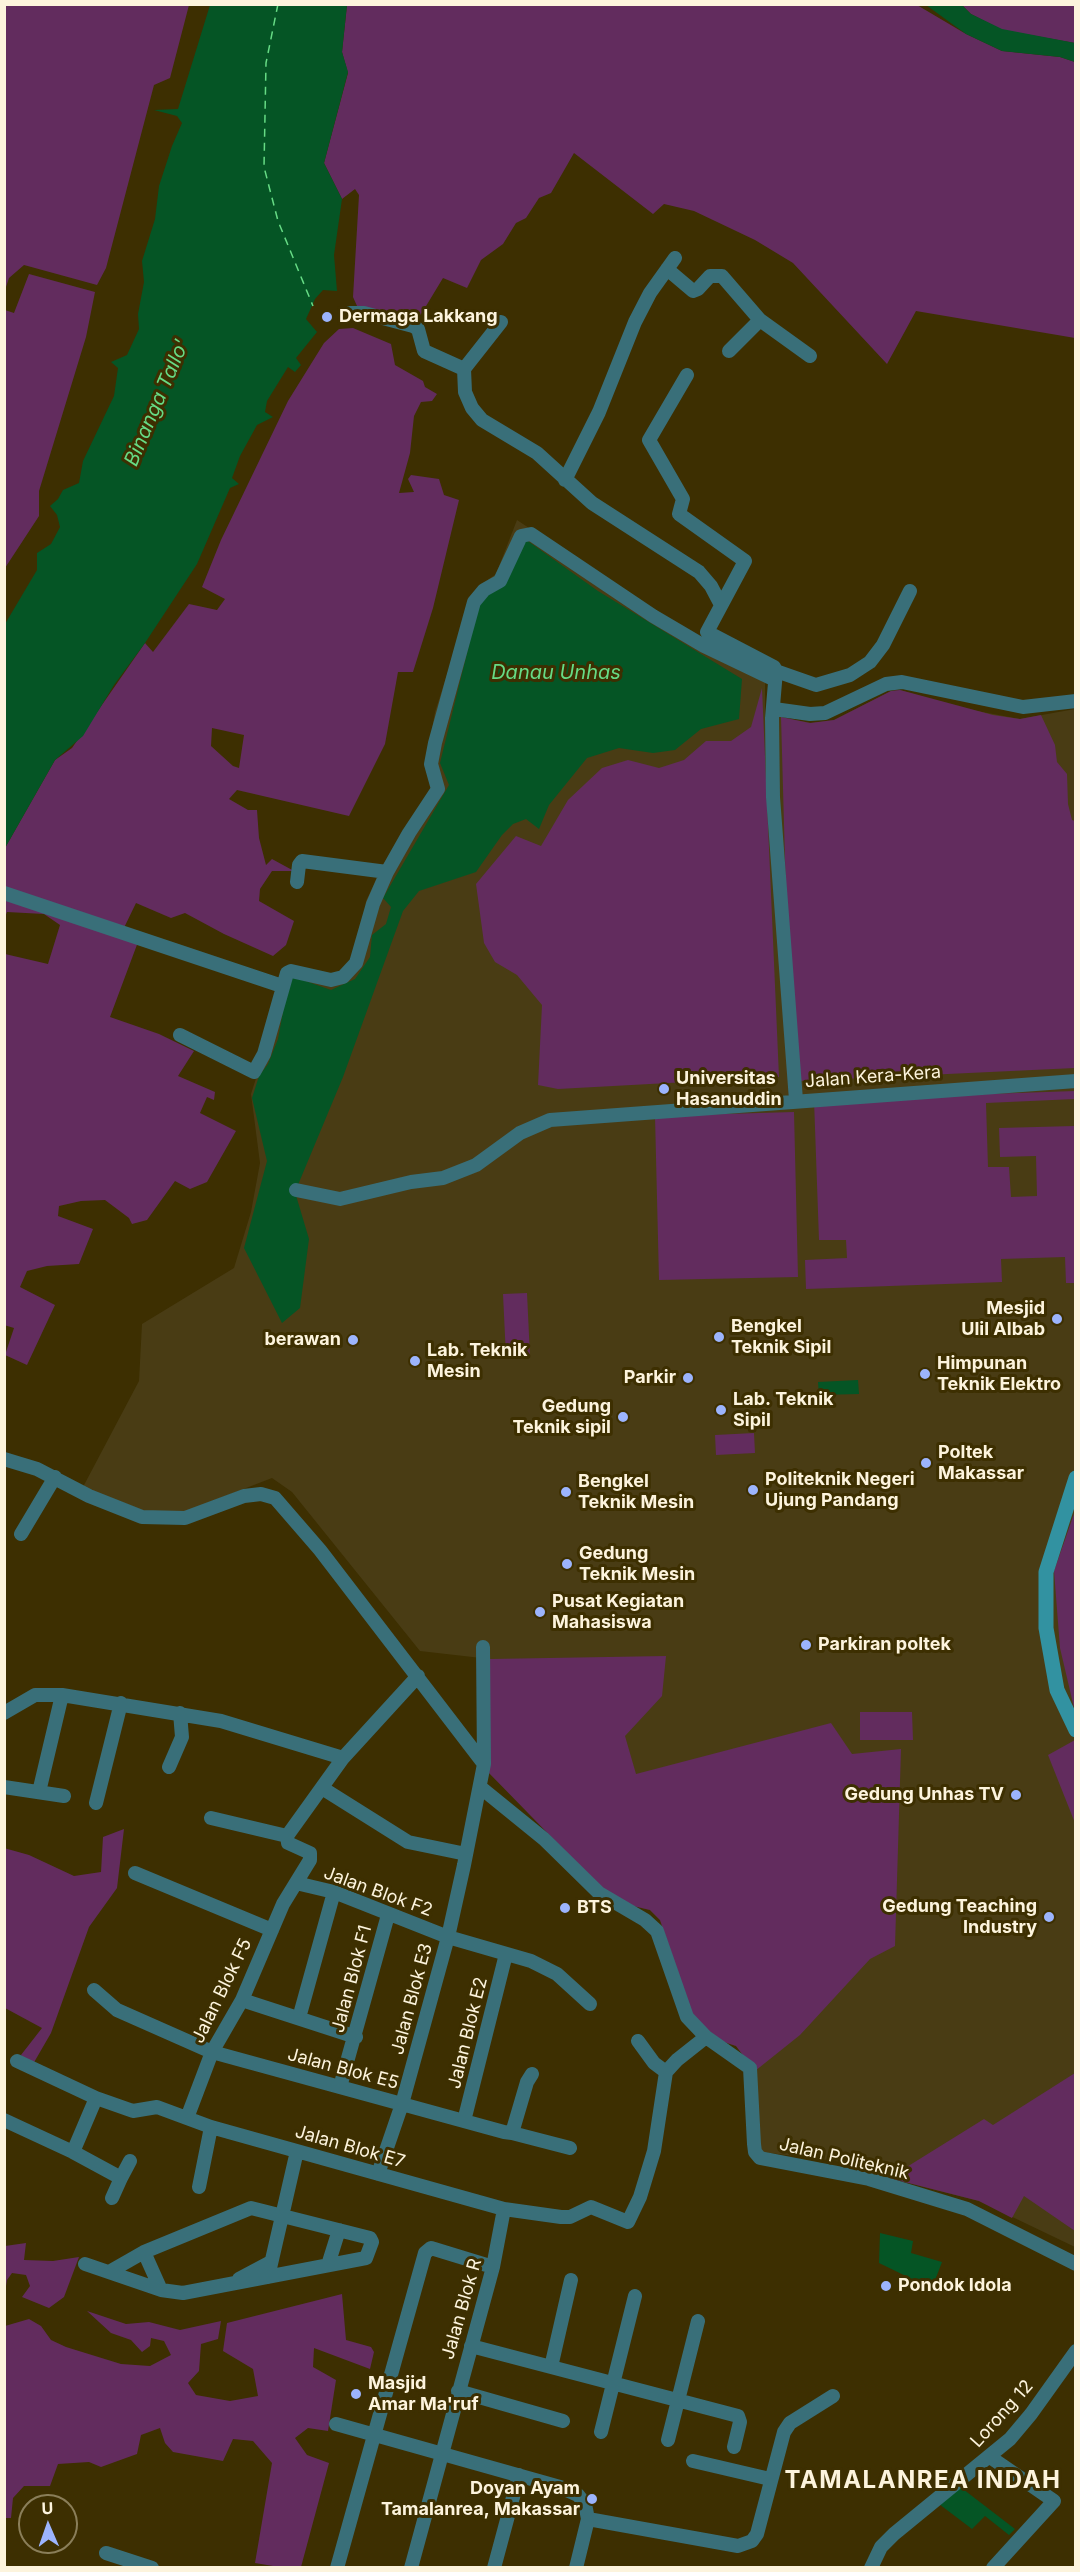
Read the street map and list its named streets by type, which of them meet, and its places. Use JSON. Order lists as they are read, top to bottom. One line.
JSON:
{"streets":{"street":["Jalan Kera-Kera","Jalan Blok F2","Jalan Blok F1","Jalan Blok F5","Jalan Blok E3","Jalan Blok E2","Jalan Blok E5","Jalan Blok E7","Jalan Politeknik","Jalan Blok R","Lorong 12"]},"crossings":[["Jalan Blok F2","Jalan Blok F1"],["Jalan Blok F2","Jalan Blok F5"],["Jalan Blok F2","Jalan Blok E3"],["Jalan Blok F2","Jalan Blok E2"],["Jalan Blok F1","Jalan Blok E5"],["Jalan Blok F5","Jalan Blok E5"],["Jalan Blok F5","Jalan Blok E7"],["Jalan Blok E3","Jalan Blok E5"],["Jalan Blok E3","Jalan Blok E7"],["Jalan Blok E3","Jalan Politeknik"],["Jalan Blok E2","Jalan Blok E5"],["Jalan Blok E7","Jalan Blok R"]],"districts":["TAMALANREA INDAH"],"water":["Binanga Tallo'","Danau Unhas"],"places":["Dermaga Lakkang","Universitas Hasanuddin","Mesjid Ulil Albab","Bengkel Teknik Sipil","berawan","Lab. Teknik Mesin","Himpunan Teknik Elektro","Parkir","Lab. Teknik Sipil","Gedung Teknik sipil","Poltek Makassar","Politeknik Negeri Ujung Pandang","Bengkel Teknik Mesin","Gedung Teknik Mesin","Pusat Kegiatan Mahasiswa","Parkiran poltek","Gedung Unhas TV","BTS","Gedung Teaching Industry","Pondok Idola","Masjid Amar Ma'ruf","Doyan Ayam Tamalanrea, Makassar"],"north":"top"}
